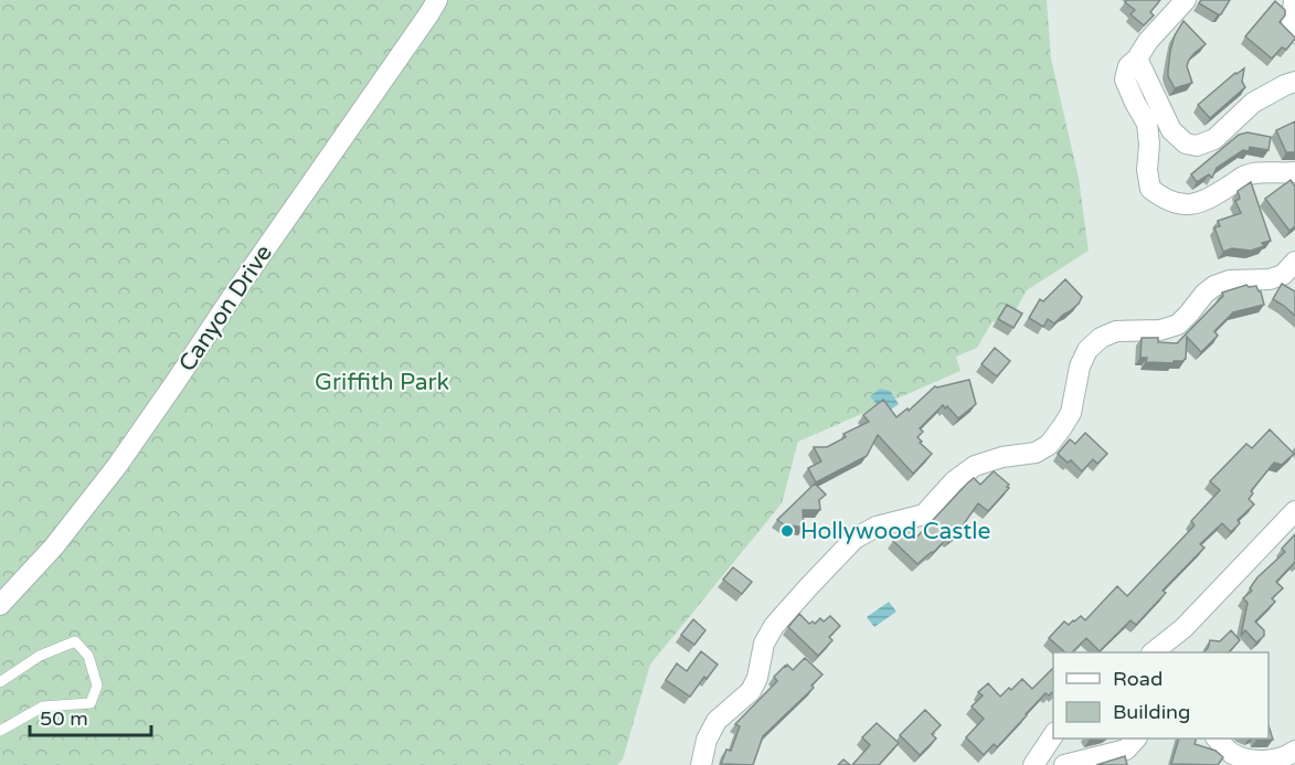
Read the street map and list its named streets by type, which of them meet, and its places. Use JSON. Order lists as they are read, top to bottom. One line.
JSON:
{"streets":{"street":["Canyon Drive"]},"parks":["Griffith Park"],"places":["Hollywood Castle"],"legend":["Road","Building"],"scale_bar":"50 m"}
